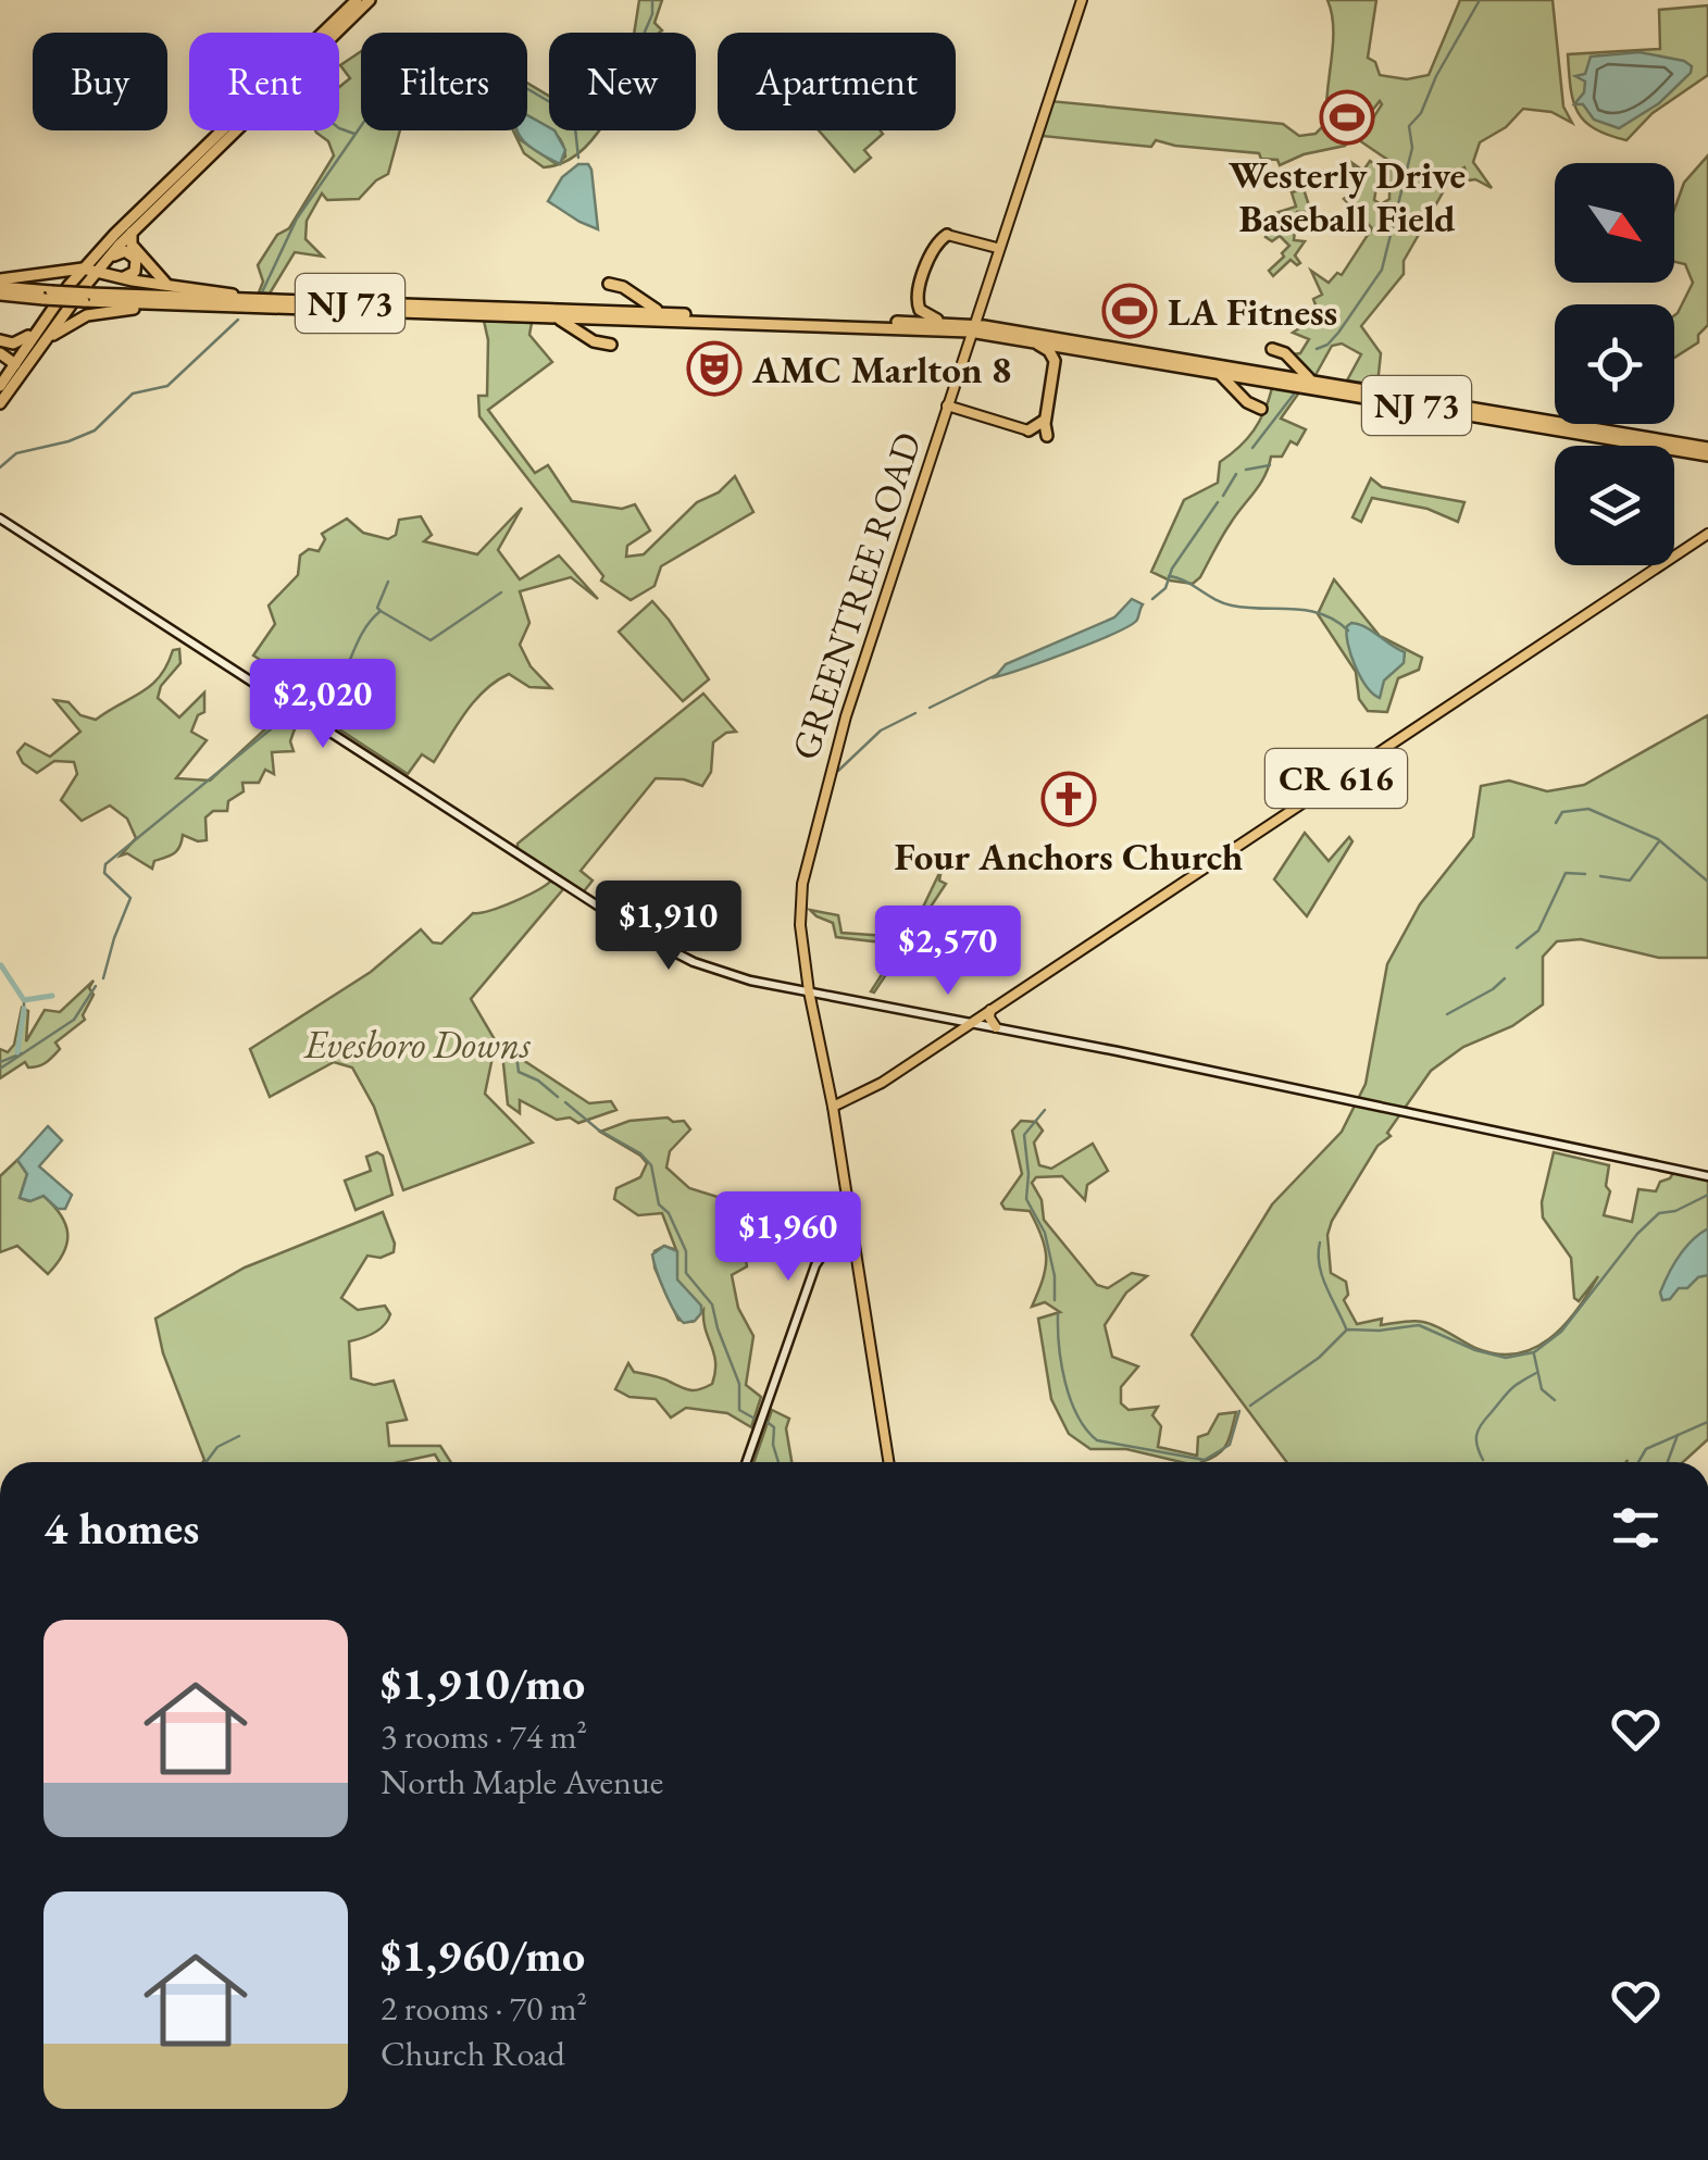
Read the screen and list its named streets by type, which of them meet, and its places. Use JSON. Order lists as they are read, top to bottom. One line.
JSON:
{"streets":{"highway":["NJ 73"],"main road":["GREENTREE ROAD","CR 616"]},"crossings":[["NJ 73","GREENTREE ROAD"],["GREENTREE ROAD","CR 616"]],"parks":["Evesboro Downs"],"places":{"sports":["Westerly Drive Baseball Field","LA Fitness"],"theatre":["AMC Marlton 8"],"church":["Four Anchors Church"]},"north":"bottom right","page":{"chip":["Buy","Rent","Filters","New","Apartment"],"price":["$2,020","$1,910","$2,570","$1,960"],"heading":"4 homes","list":[{"name":"$1,910/mo","note":"3 rooms · 74 m² · North Maple Avenue"},{"name":"$1,960/mo","note":"2 rooms · 70 m² · Church Road"}]}}
